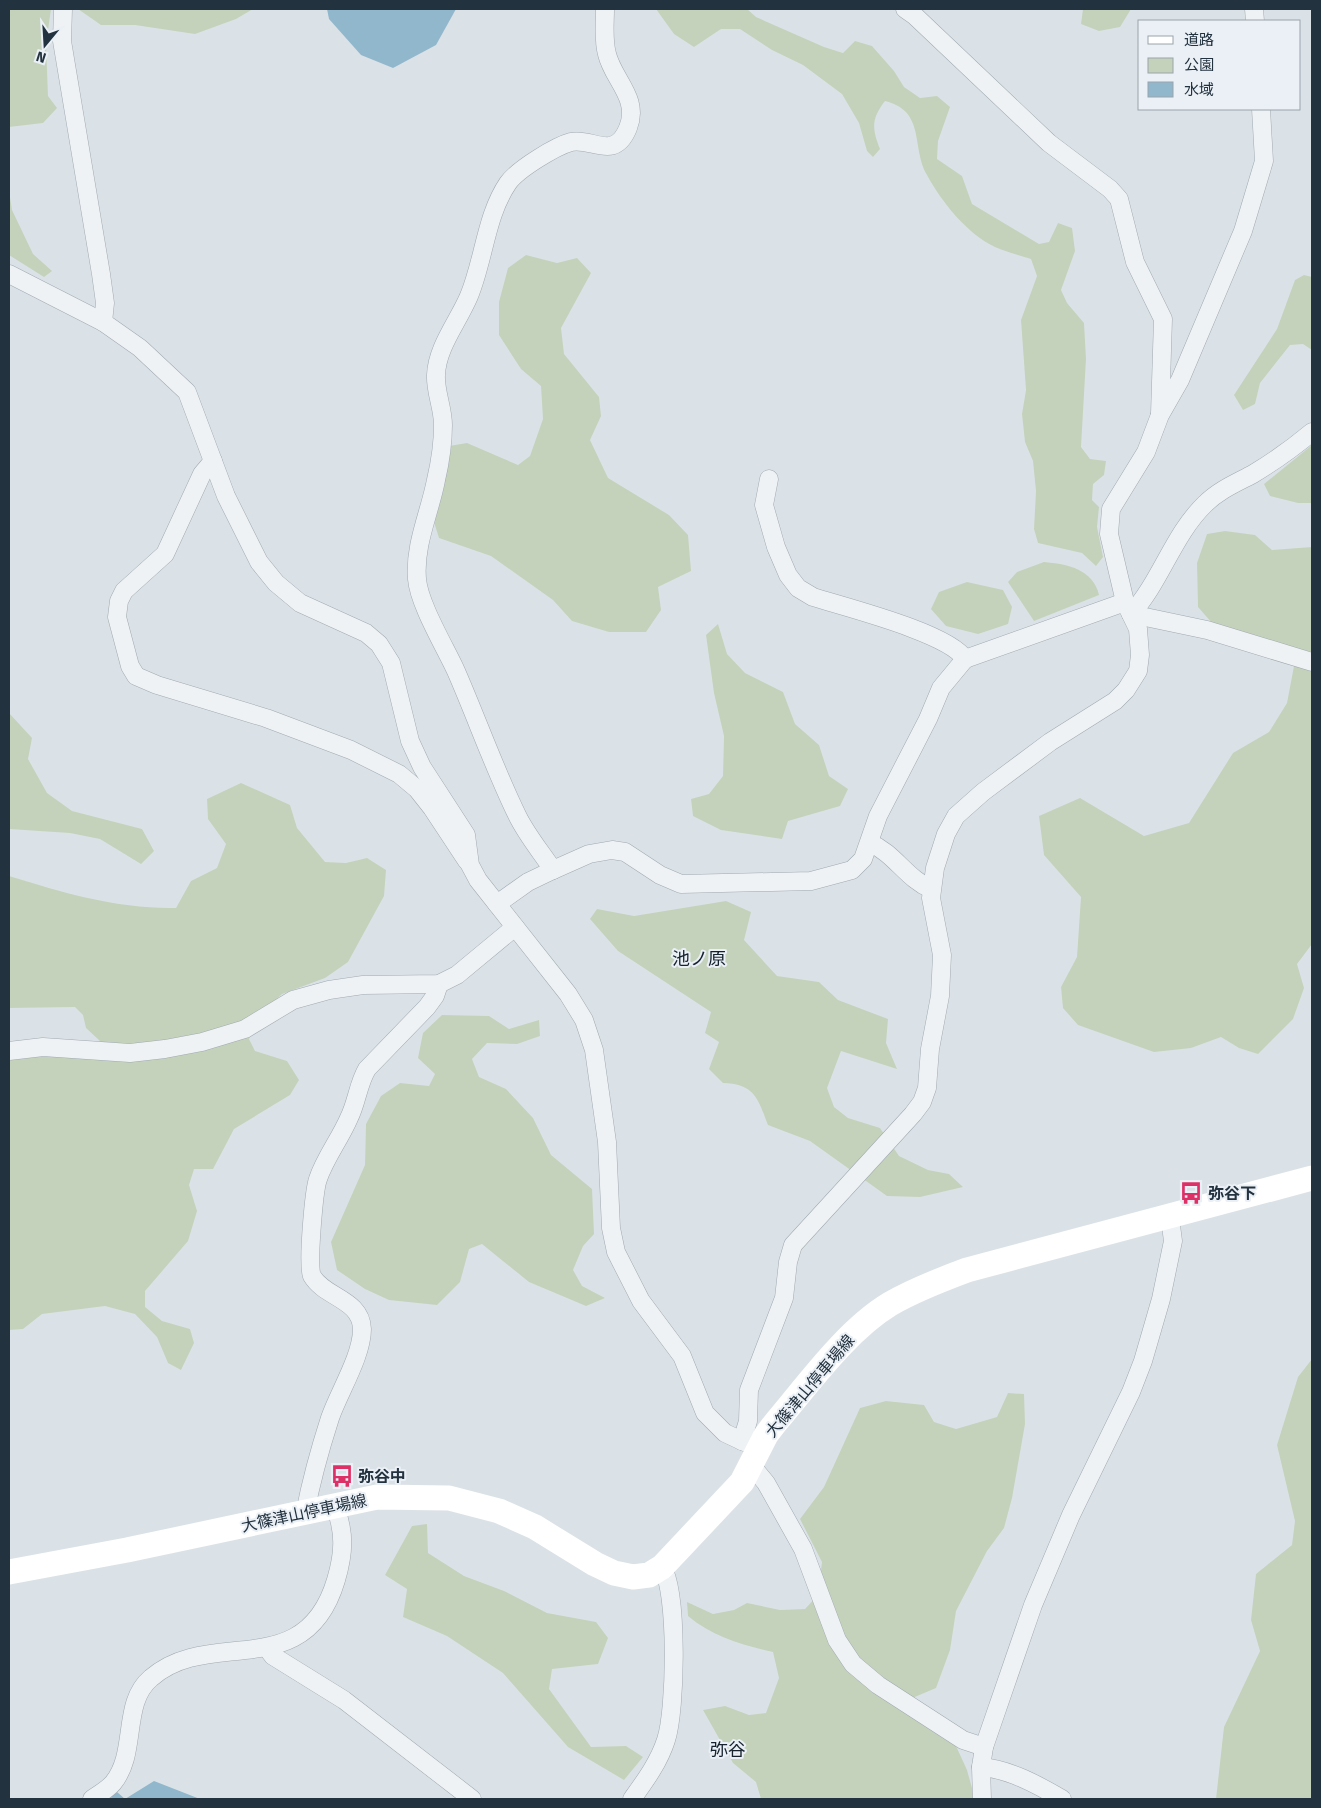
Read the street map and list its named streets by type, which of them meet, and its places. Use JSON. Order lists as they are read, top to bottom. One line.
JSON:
{"streets":{"main road":["大篠津山停車場線"]},"districts":["池ノ原","弥谷"],"places":{"bus stop":["弥谷下","弥谷中"]},"legend":["道路","公園","水域"],"north":"bottom"}
